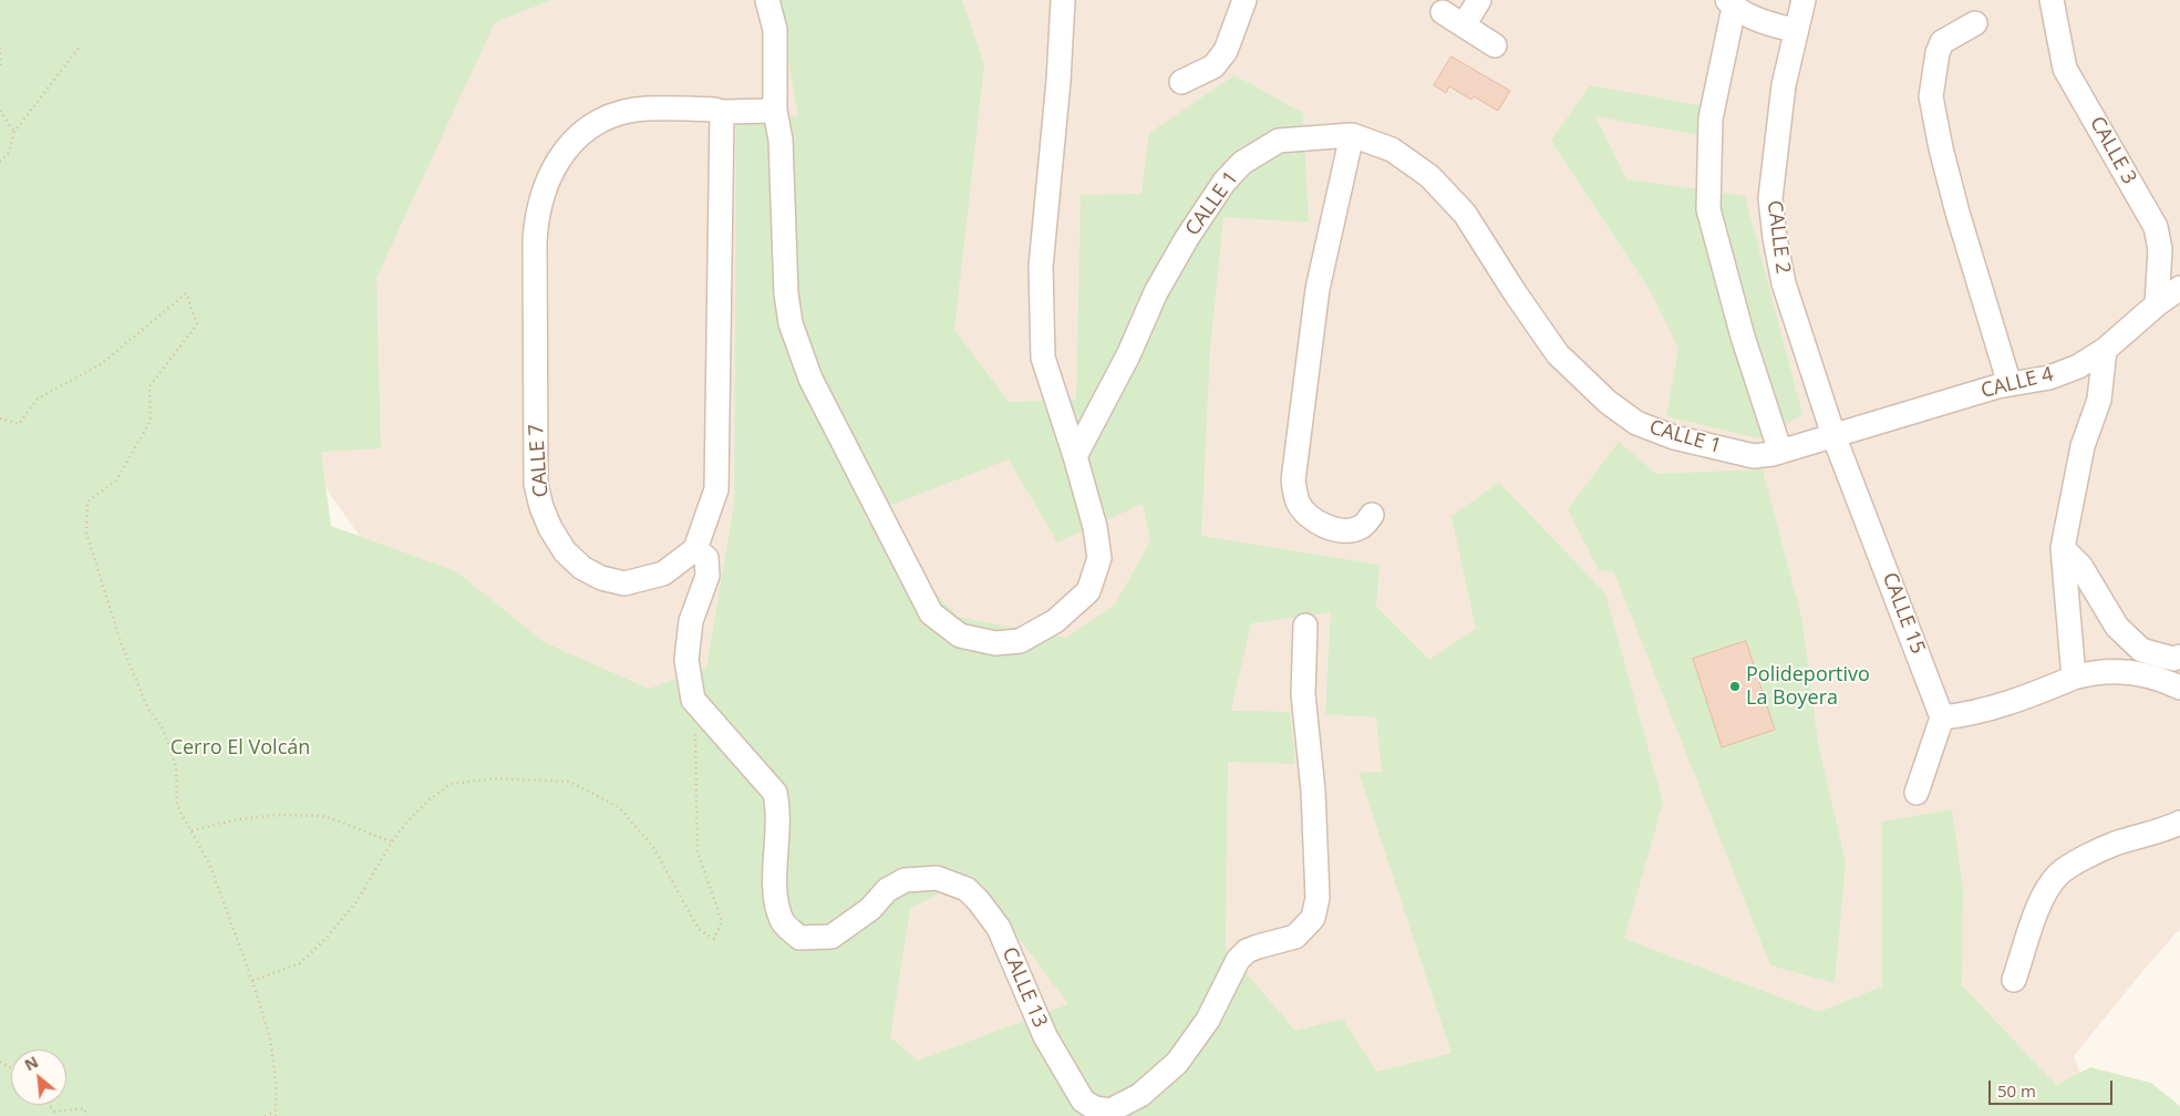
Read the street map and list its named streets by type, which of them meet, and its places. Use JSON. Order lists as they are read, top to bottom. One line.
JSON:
{"streets":{"street":["CALLE 3","CALLE 1","CALLE 2","CALLE 4","CALLE 7","CALLE 15","CALLE 13"]},"crossings":[["CALLE 3","CALLE 4"],["CALLE 1","CALLE 2"],["CALLE 1","CALLE 4"],["CALLE 1","CALLE 15"],["CALLE 2","CALLE 4"],["CALLE 2","CALLE 15"],["CALLE 4","CALLE 15"],["CALLE 7","CALLE 13"]],"parks":["Cerro El Volcán"],"places":["Polideportivo La Boyera"],"scale_bar":"50 m","north":"top left"}
